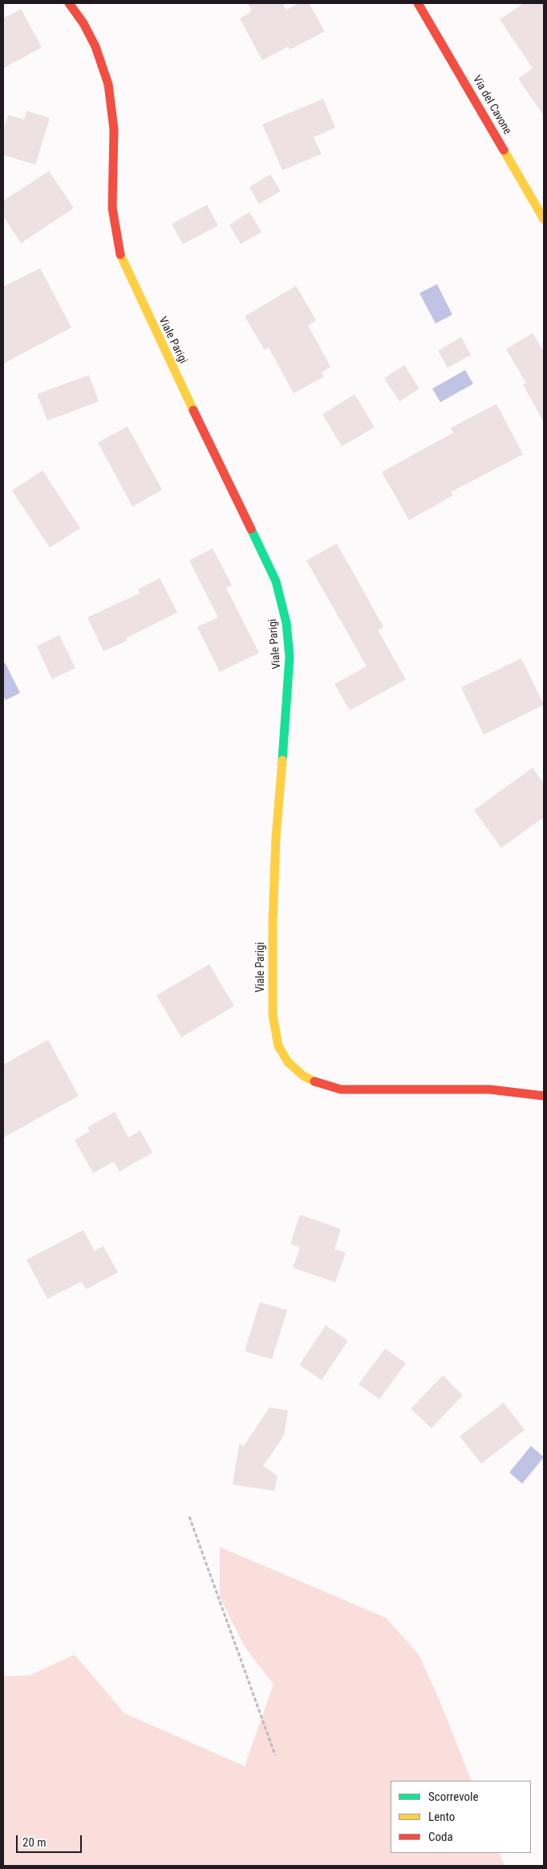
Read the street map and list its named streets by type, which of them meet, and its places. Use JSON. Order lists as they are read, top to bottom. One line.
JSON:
{"streets":{"street":["Via del Cavone","Viale Parigi"]},"legend":["Scorrevole","Lento","Coda"],"scale_bar":"20 m"}
